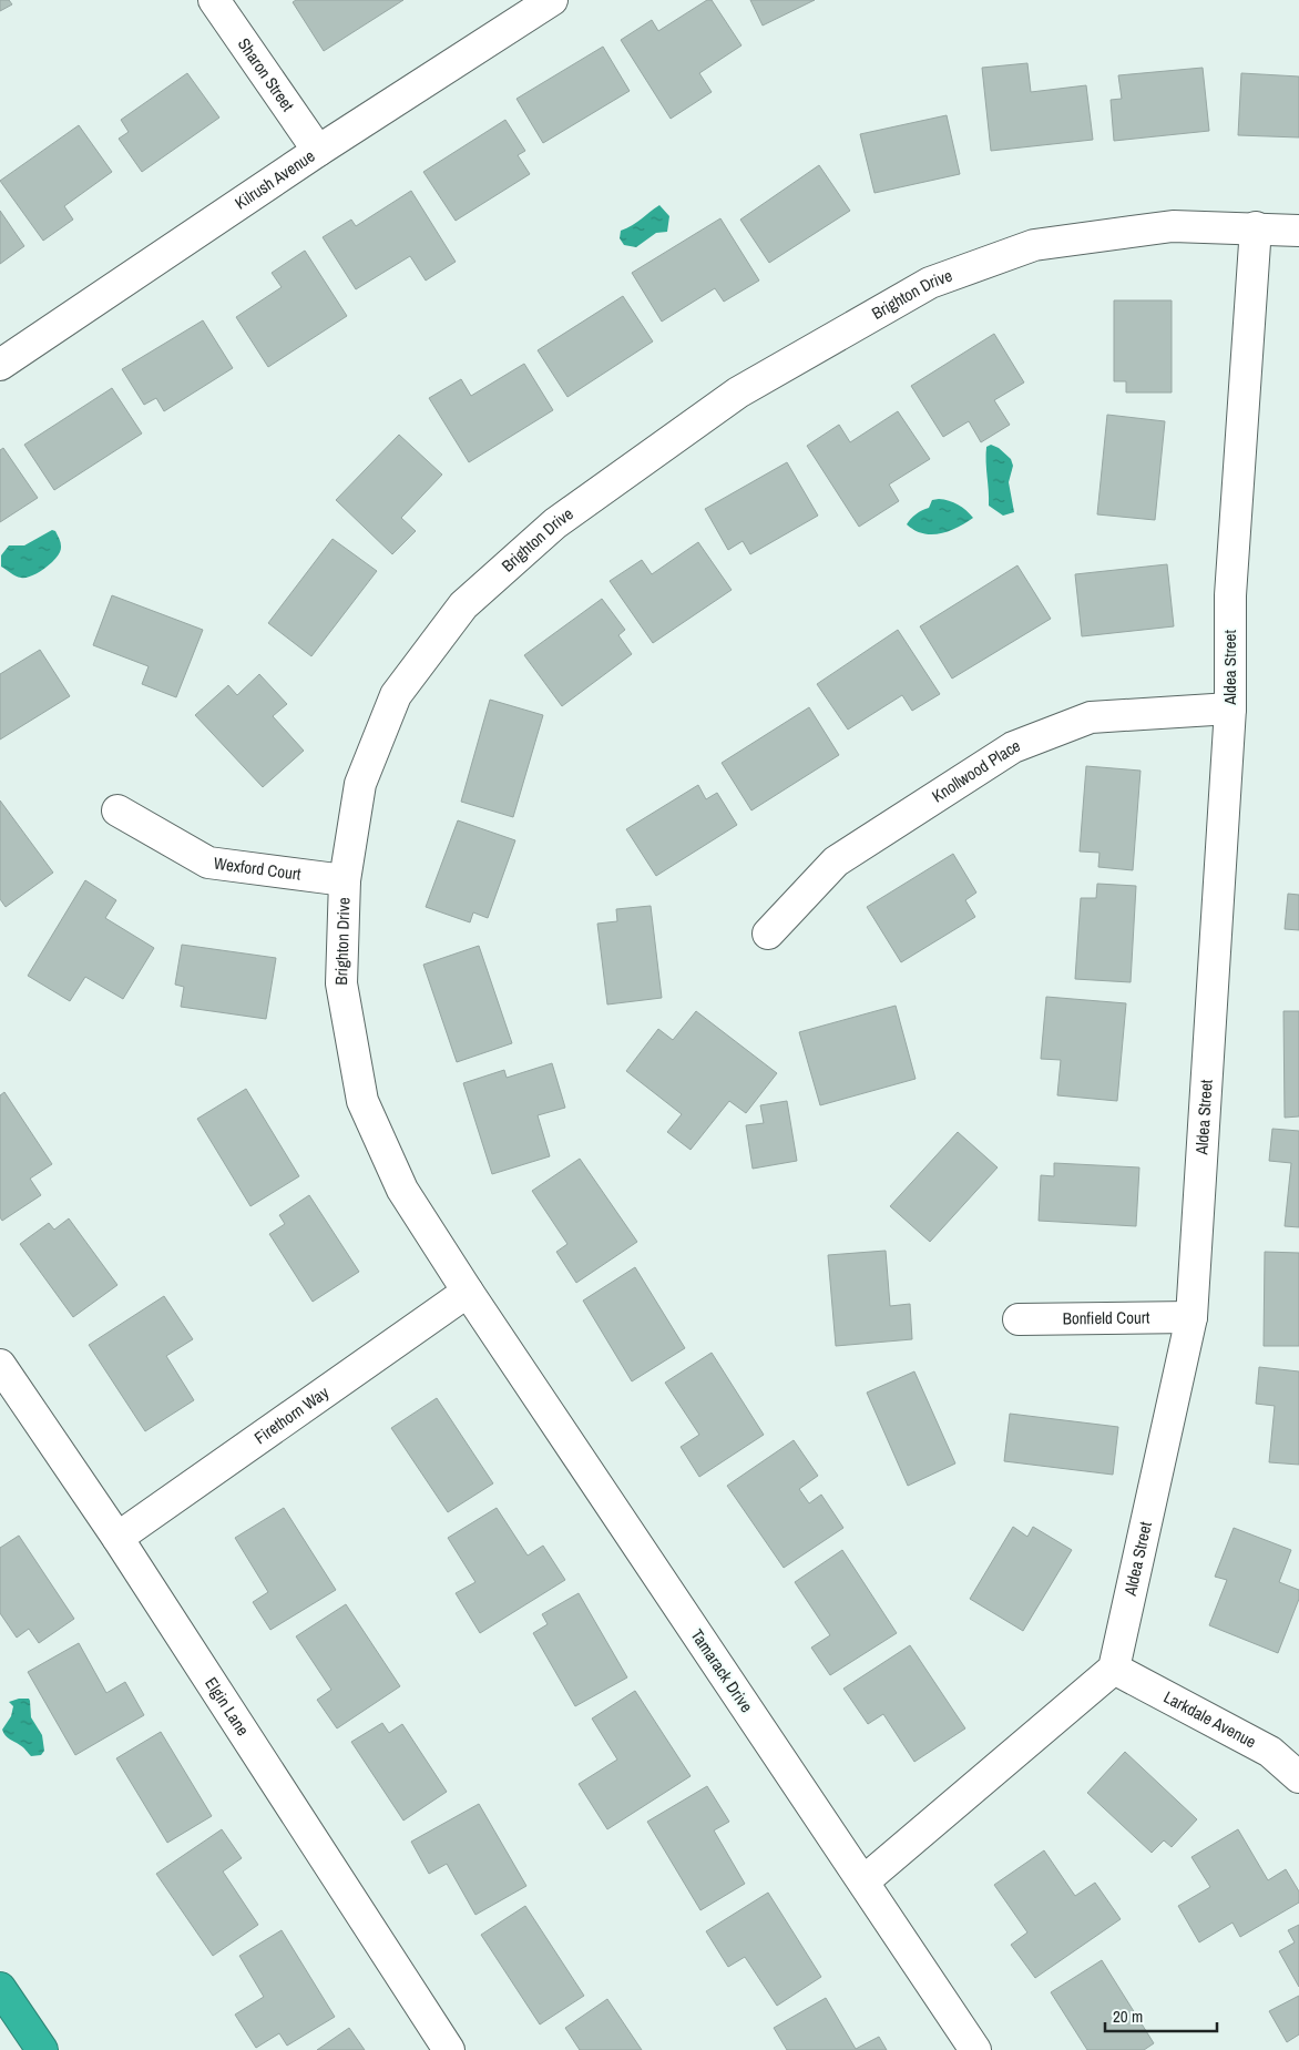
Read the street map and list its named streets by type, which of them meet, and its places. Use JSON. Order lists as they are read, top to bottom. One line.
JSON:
{"streets":{"street":["Sharon Street","Kilrush Avenue","Brighton Drive","Aldea Street","Knollwood Place","Wexford Court","Bonfield Court","Firethorn Way","Tamarack Drive","Elgin Lane","Larkdale Avenue"]},"crossings":[["Sharon Street","Kilrush Avenue"],["Brighton Drive","Aldea Street"],["Brighton Drive","Wexford Court"],["Brighton Drive","Firethorn Way"],["Brighton Drive","Tamarack Drive"],["Aldea Street","Knollwood Place"],["Aldea Street","Bonfield Court"],["Aldea Street","Larkdale Avenue"],["Firethorn Way","Tamarack Drive"],["Firethorn Way","Elgin Lane"]],"scale_bar":"20 m"}
